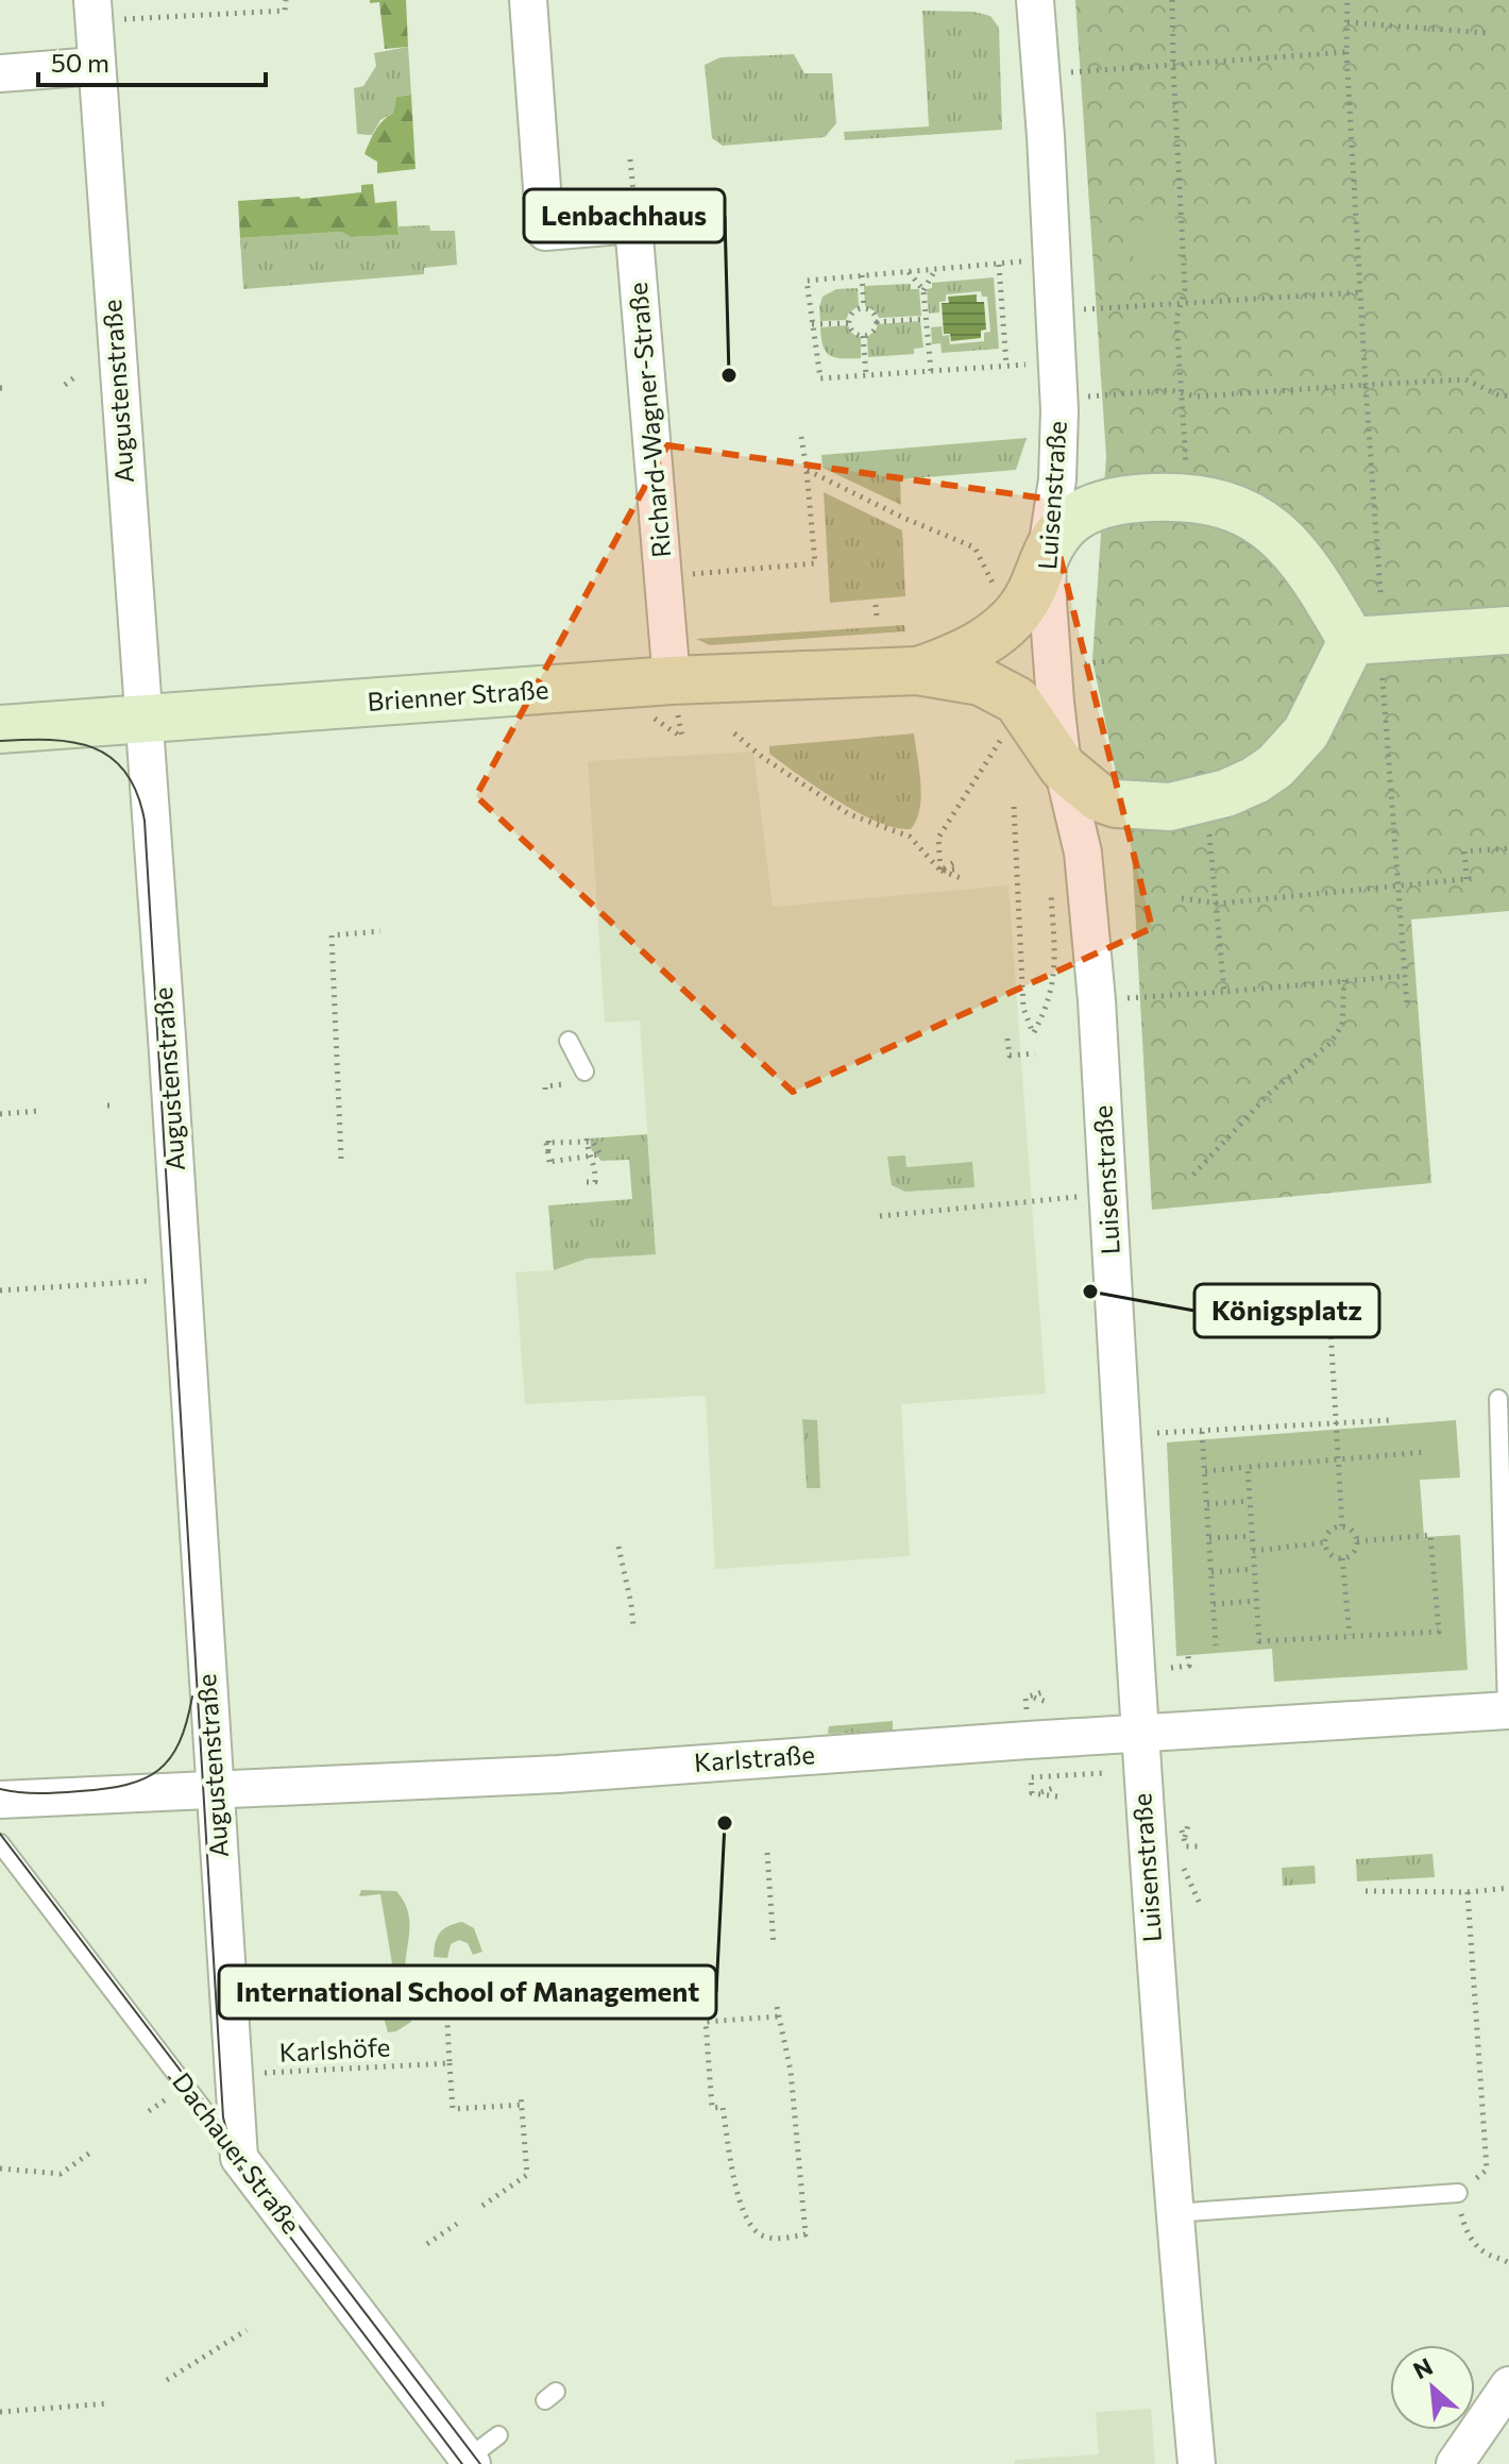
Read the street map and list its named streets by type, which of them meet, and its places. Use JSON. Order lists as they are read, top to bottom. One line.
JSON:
{"streets":{"main road":["Brienner Straße"],"street":["Augustenstraße","Richard-Wagner-Straße","Luisenstraße","Karlstraße","Dachauer Straße"],"path":["Karlshöfe"]},"crossings":[["Augustenstraße","Brienner Straße"],["Augustenstraße","Karlstraße"],["Augustenstraße","Karlshöfe"],["Augustenstraße","Dachauer Straße"],["Richard-Wagner-Straße","Brienner Straße"],["Luisenstraße","Karlstraße"]],"places":["Lenbachhaus","Königsplatz","International School of Management"],"scale_bar":"50 m","north":"top left"}
